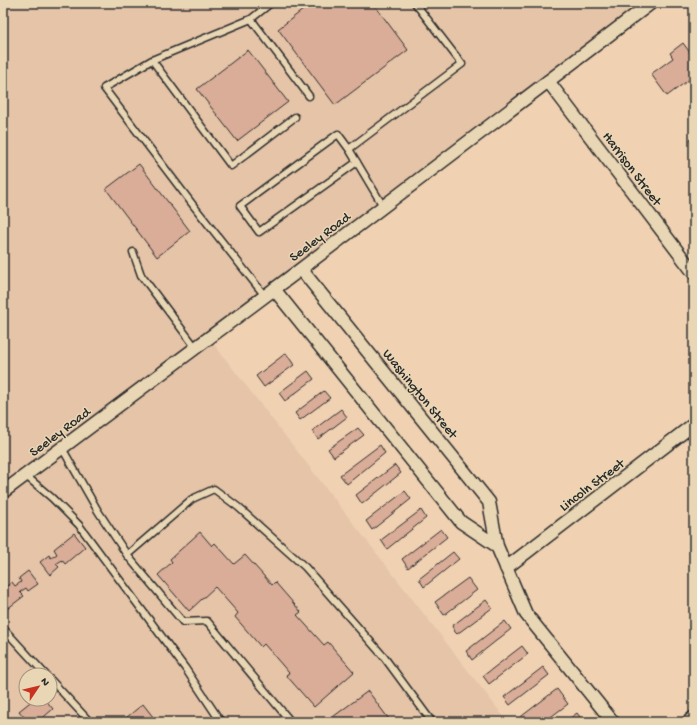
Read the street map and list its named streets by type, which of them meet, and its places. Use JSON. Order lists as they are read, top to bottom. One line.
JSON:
{"streets":{"street":["Harrison Street","Seeley Road","Washington Street","Lincoln Street"]},"crossings":[["Harrison Street","Seeley Road"],["Seeley Road","Washington Street"],["Washington Street","Lincoln Street"]],"north":"top right"}
